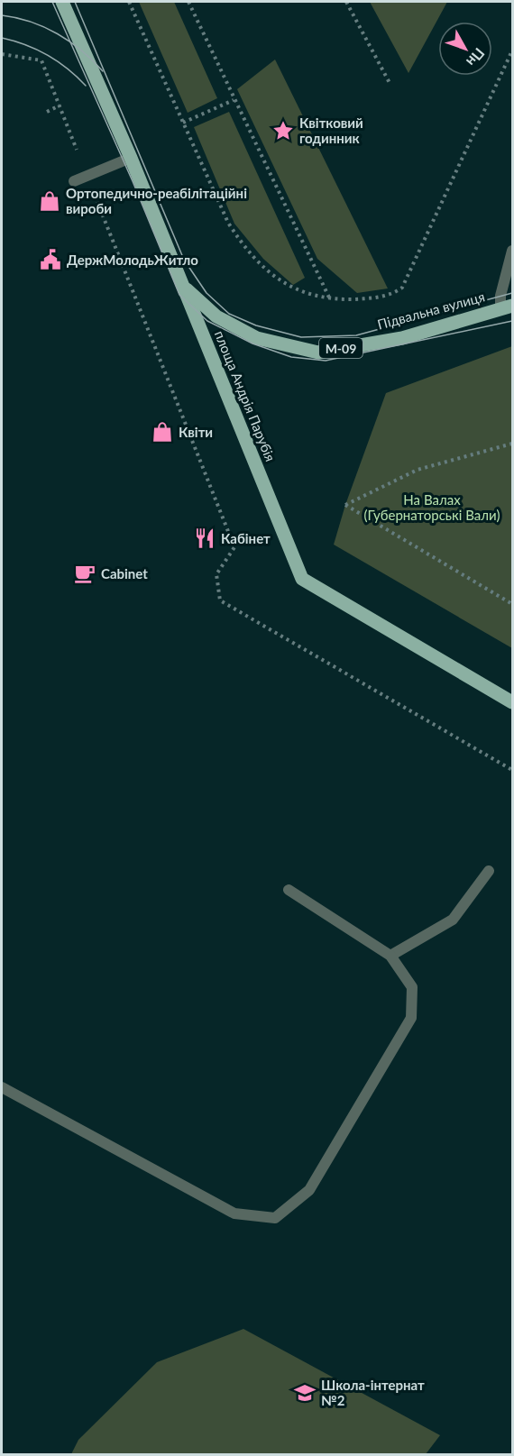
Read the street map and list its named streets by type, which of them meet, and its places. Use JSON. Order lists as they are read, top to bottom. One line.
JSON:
{"streets":{"main road":["Підвальна вулиця","М-09","площа Андрія Парубія"]},"crossings":[["Підвальна вулиця","площа Андрія Парубія"]],"parks":["На Валах (Губернаторські Вали)"],"places":{"place":["Квітковий годинник"],"shop":["Ортопедично-реабілітаційні вироби","Квіти"],"public building":["ДержМолодьЖитло"],"restaurant":["Кабінет"],"cafe":["Cabinet"],"school or university":["Школа-інтернат №2"]},"north":"bottom right"}
